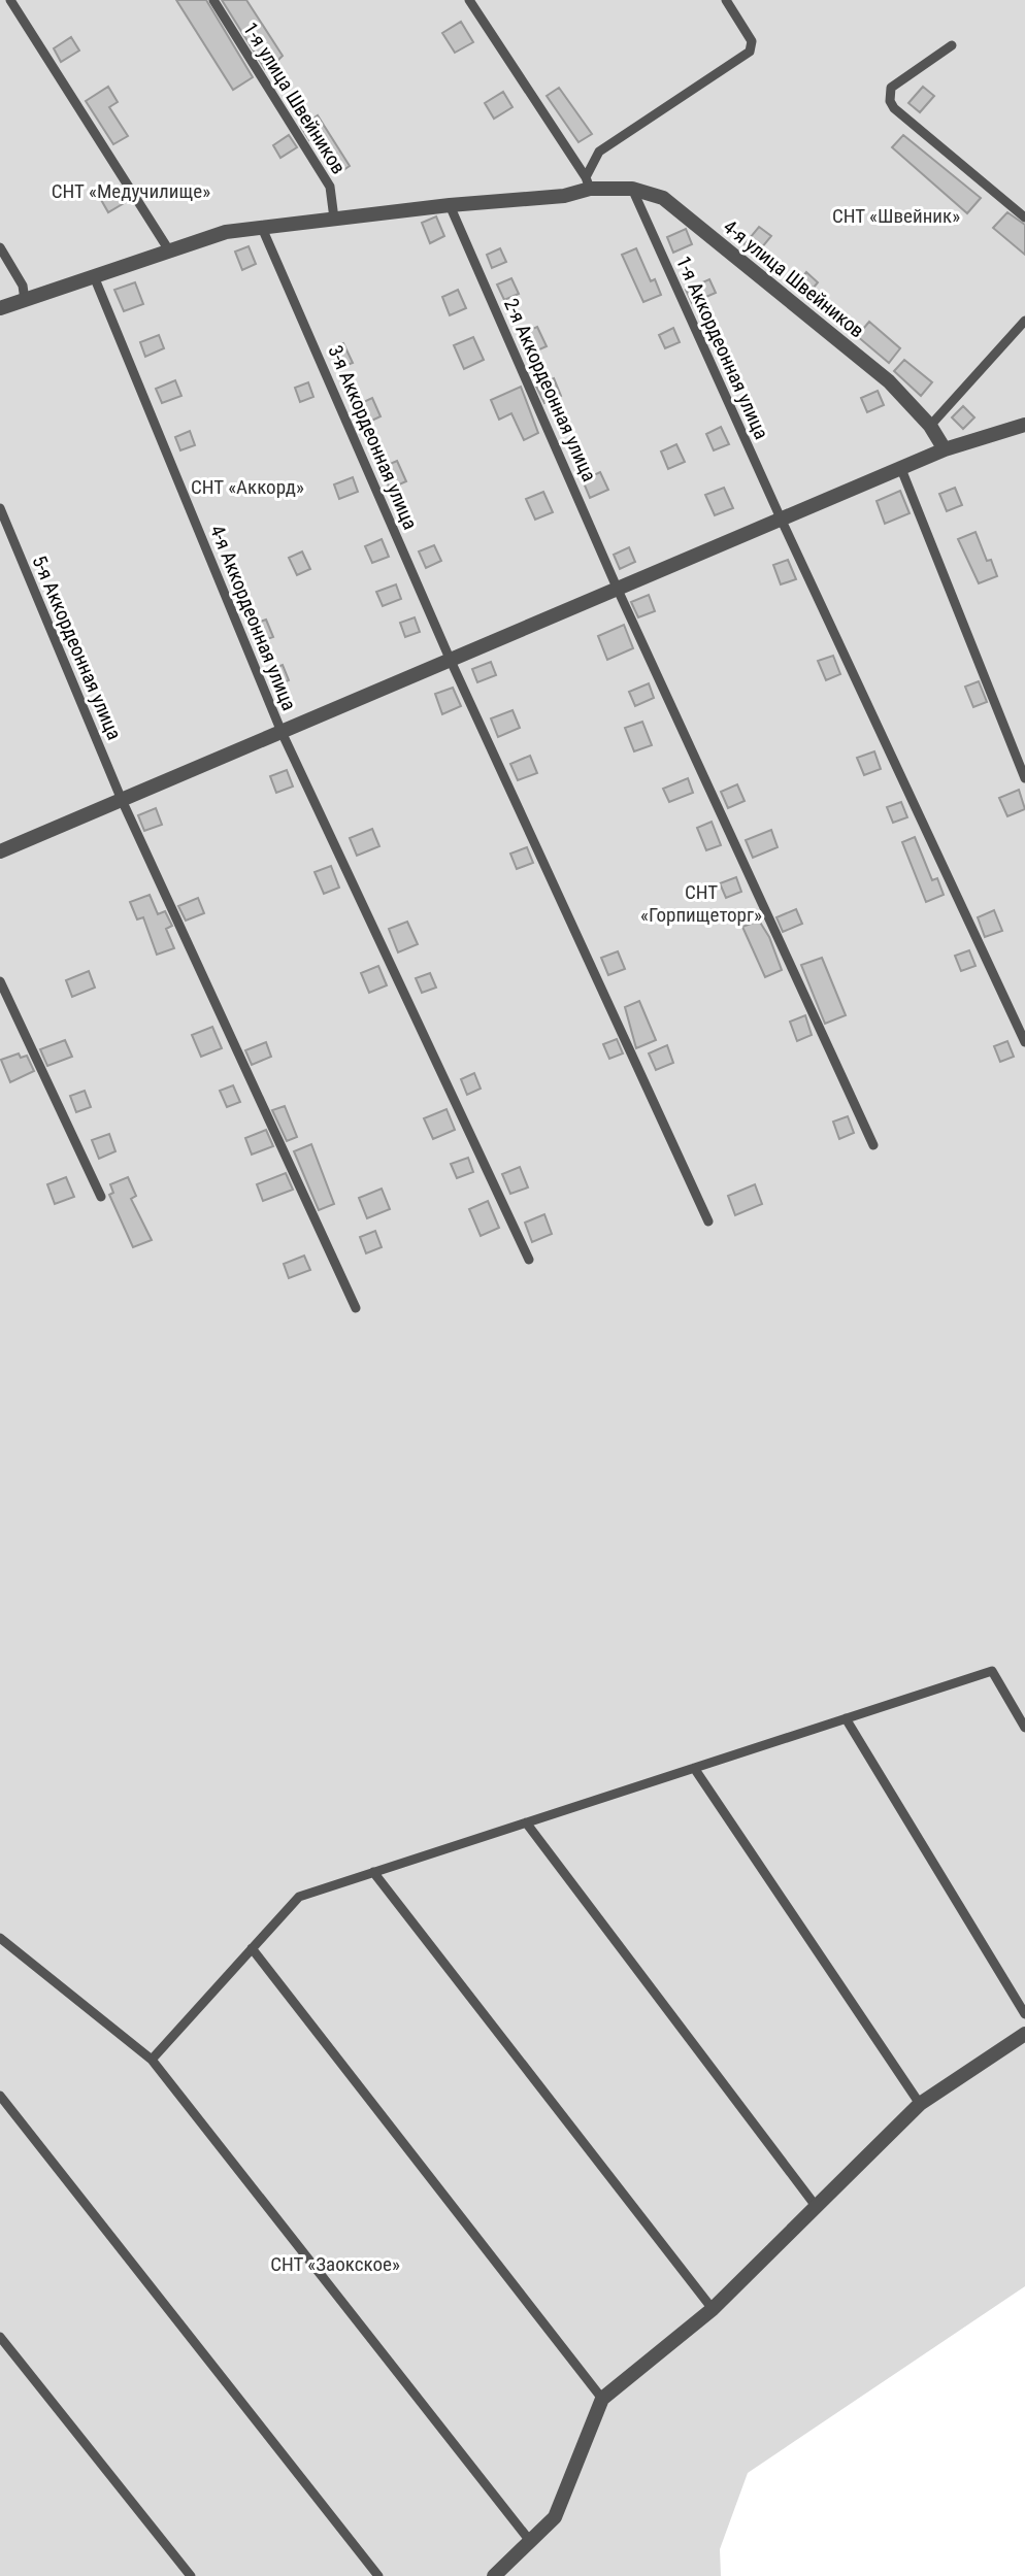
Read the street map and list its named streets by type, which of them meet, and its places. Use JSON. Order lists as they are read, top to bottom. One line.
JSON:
{"streets":{"street":["4-я улица Швейников"],"lane":["1-я улица Швейников","1-я Аккордеонная улица","2-я Аккордеонная улица","3-я Аккордеонная улица","4-я Аккордеонная улица","5-я Аккордеонная улица"]},"crossings":[["1-я улица Швейников","4-я улица Швейников"],["4-я улица Швейников","1-я Аккордеонная улица"],["4-я улица Швейников","2-я Аккордеонная улица"],["4-я улица Швейников","3-я Аккордеонная улица"],["4-я улица Швейников","4-я Аккордеонная улица"]],"parks":["СНТ «Медучилище»","СНТ «Швейник»","СНТ «Аккорд»","СНТ «Горпищеторг»","СНТ «Заокское»"]}
